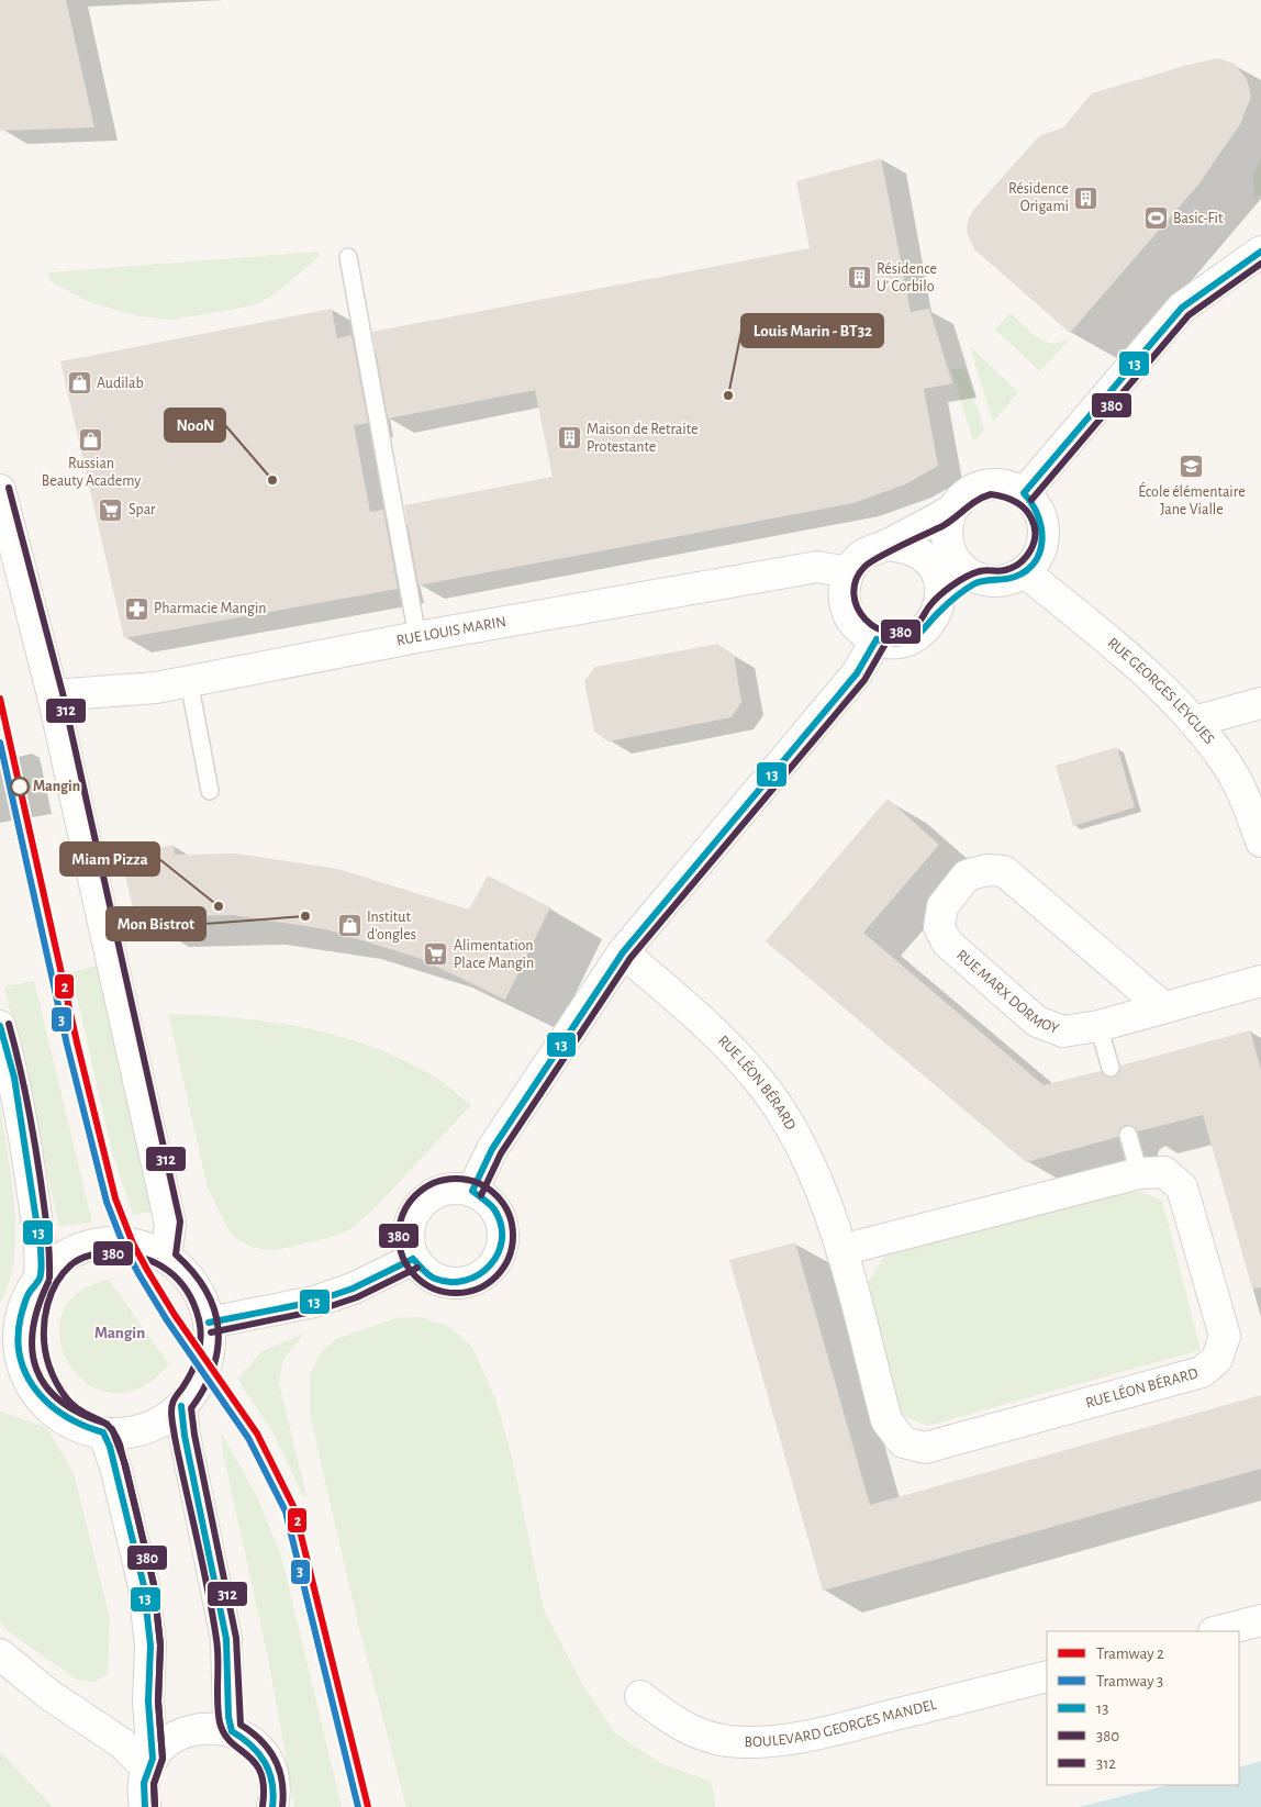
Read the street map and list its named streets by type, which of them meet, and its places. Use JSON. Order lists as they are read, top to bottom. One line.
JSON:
{"streets":{"street":["RUE LOUIS MARIN","RUE GEORGES LEYGUES","RUE MARX DORMOY","RUE LÉON BÉRARD","BOULEVARD GEORGES MANDEL"]},"districts":["Mangin"],"places":{"building":["Résidence Origami","Résidence U' Corbilo","Maison de Retraite Protestante"],"sports":["Basic-Fit"],"shop":["Audilab","Russian Beauty Academy","Institut d'ongles"],"other":["Louis Marin - BT32","NooN","Mangin","Miam Pizza","Mon Bistrot"],"school or university":["École élémentaire Jane Vialle"],"supermarket":["Spar","Alimentation Place Mangin"],"pharmacy":["Pharmacie Mangin"]},"lines":["transit line 13","transit line 380","transit line 312","tram line 2","tram line 3"],"legend":["Tramway 2","Tramway 3","13","380","312"]}
